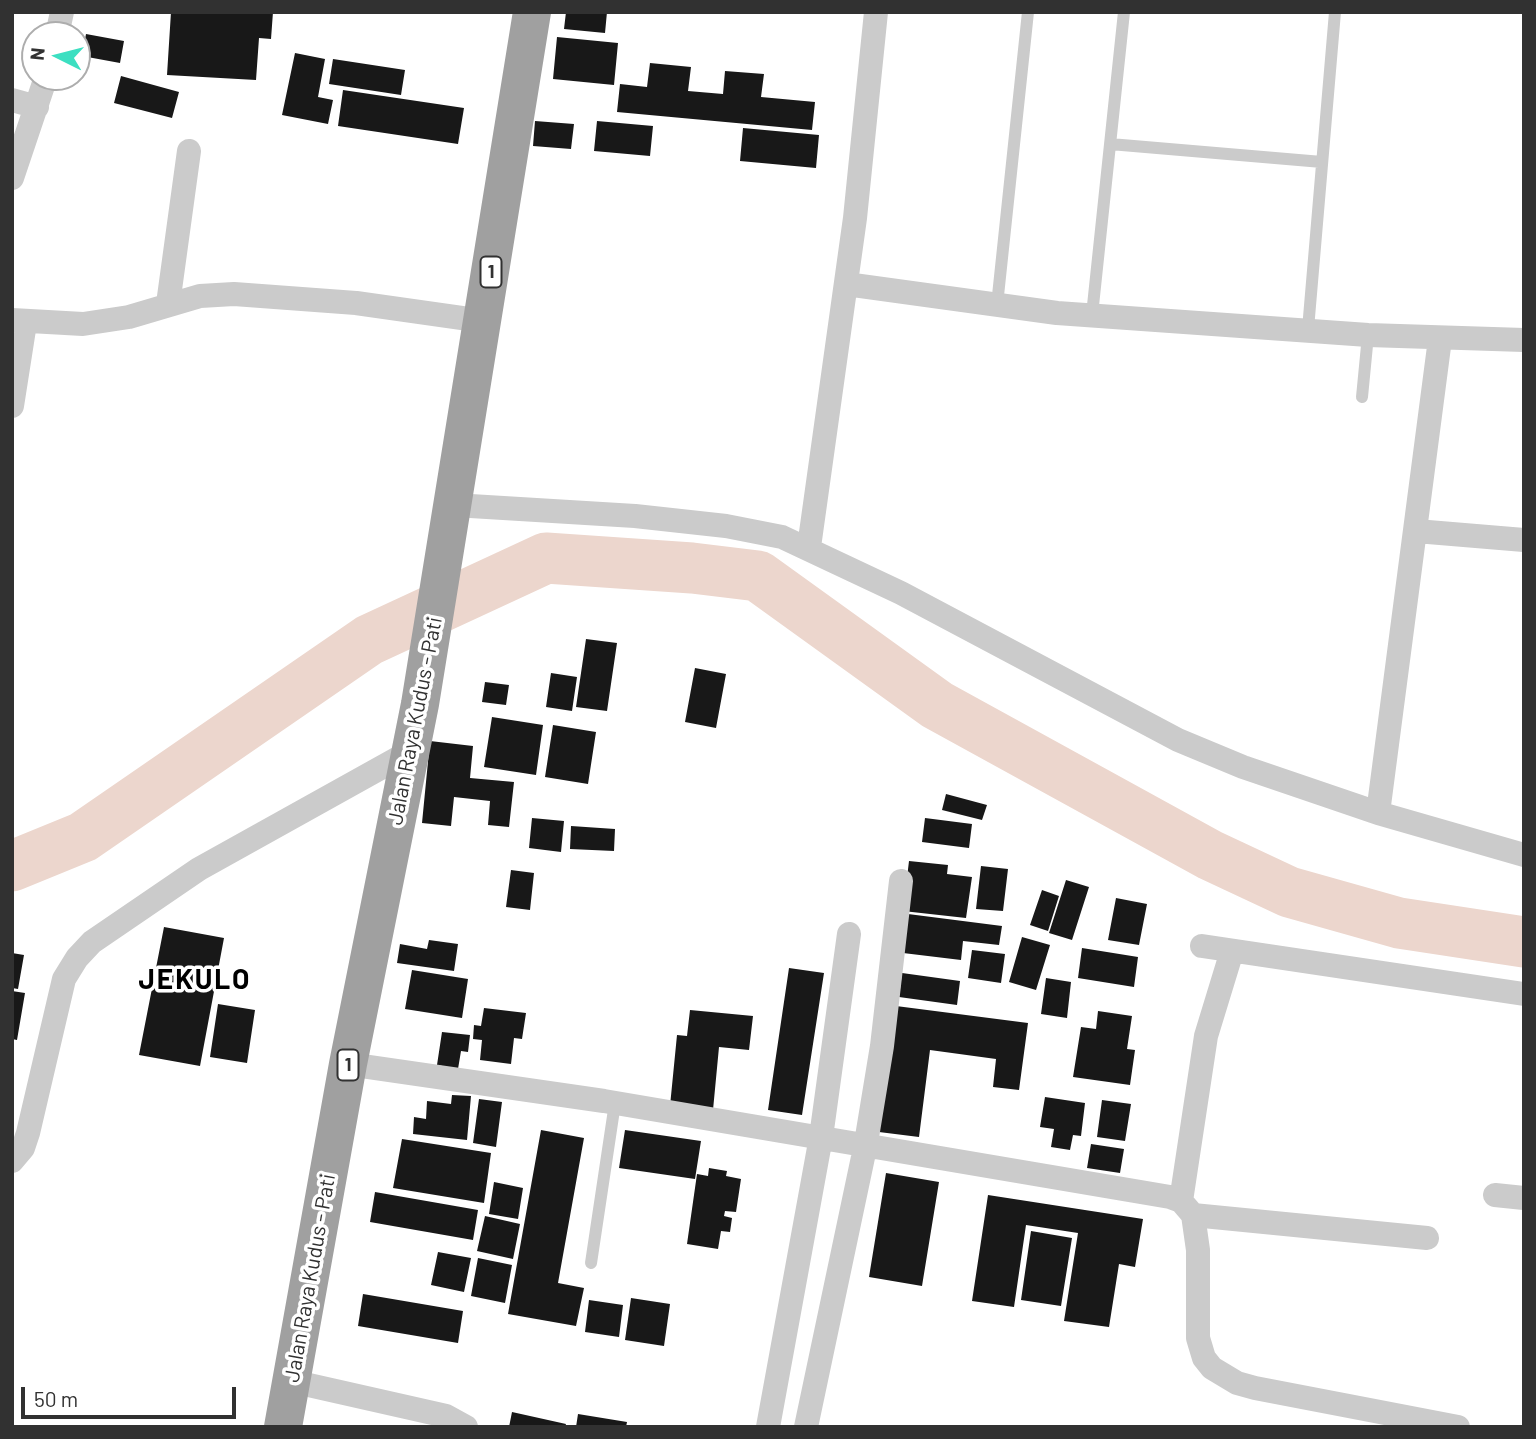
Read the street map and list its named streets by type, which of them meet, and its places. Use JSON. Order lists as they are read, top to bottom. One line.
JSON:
{"streets":{"highway":["1","Jalan Raya Kudus - Pati"]},"districts":["JEKULO"],"scale_bar":"50 m","north":"left"}
